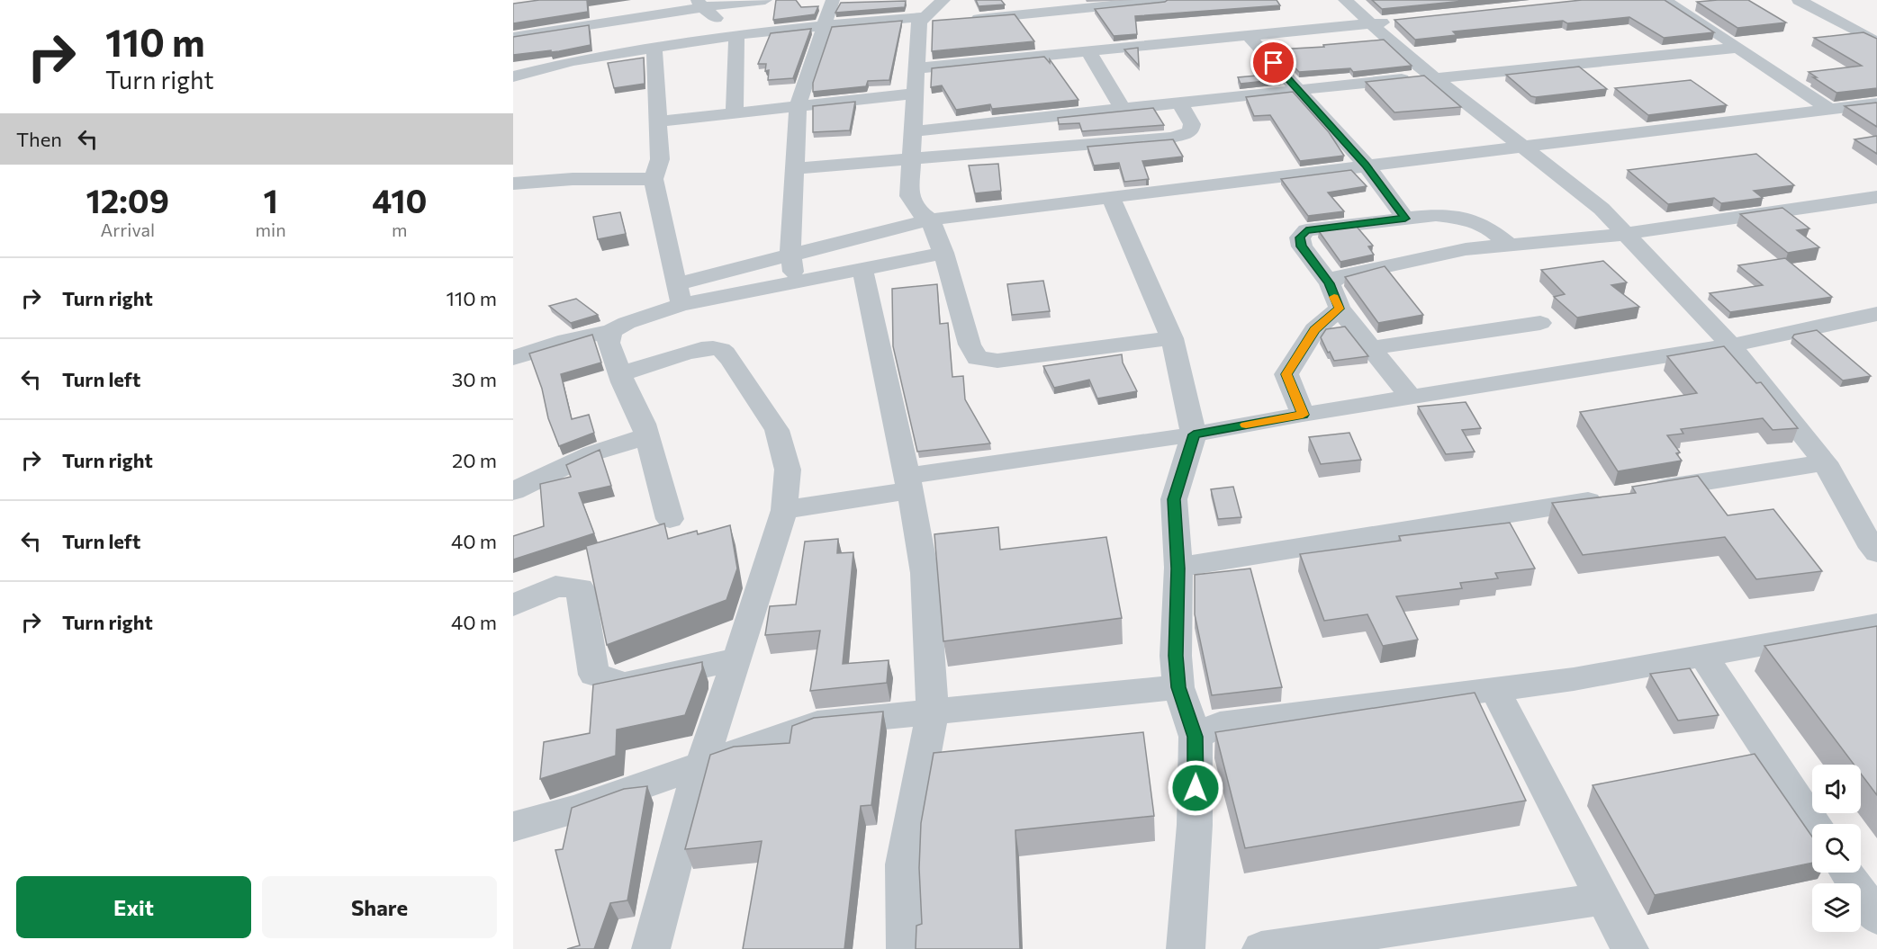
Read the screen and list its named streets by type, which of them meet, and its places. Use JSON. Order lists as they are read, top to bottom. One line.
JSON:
{"page":{"turn":["110 m","Turn right"],"then":"Then","eta":["12:09","Arrival","1","min","410","m"],"list":[{"name":"Turn right","value":"110 m"},{"name":"Turn left","value":"30 m"},{"name":"Turn right","value":"20 m"},{"name":"Turn left","value":"40 m"},{"name":"Turn right","value":"40 m"}],"buttons":["Exit","Share"]}}
